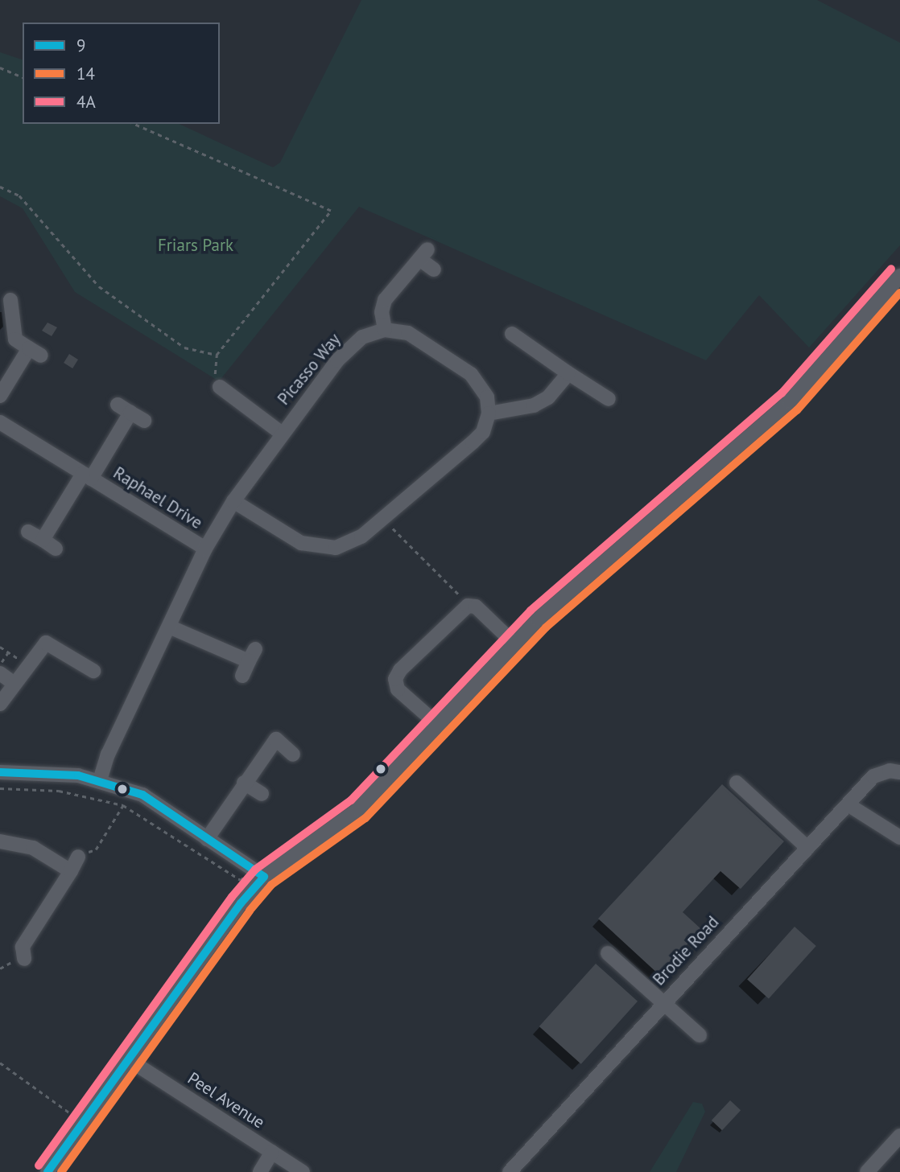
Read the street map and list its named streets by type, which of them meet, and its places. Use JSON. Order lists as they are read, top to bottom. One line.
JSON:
{"streets":{"street":["Picasso Way","Raphael Drive","Brodie Road","Peel Avenue"]},"crossings":[["Picasso Way","Raphael Drive"]],"parks":["Friars Park"],"lines":["transit line 4A","transit line 14","transit line 9"],"legend":["9","14","4A"]}
